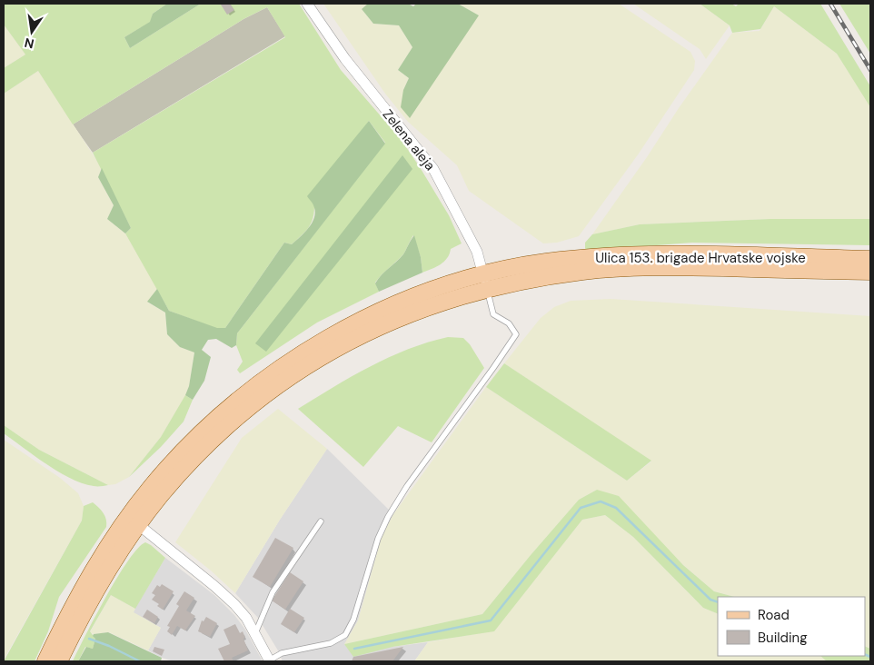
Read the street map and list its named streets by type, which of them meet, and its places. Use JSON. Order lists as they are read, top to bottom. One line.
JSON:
{"streets":{"main road":["Ulica 153. brigade Hrvatske vojske"],"street":["Zelena aleja"]},"crossings":[["Zelena aleja","Ulica 153. brigade Hrvatske vojske"]],"legend":["Road","Building"],"north":"bottom"}
